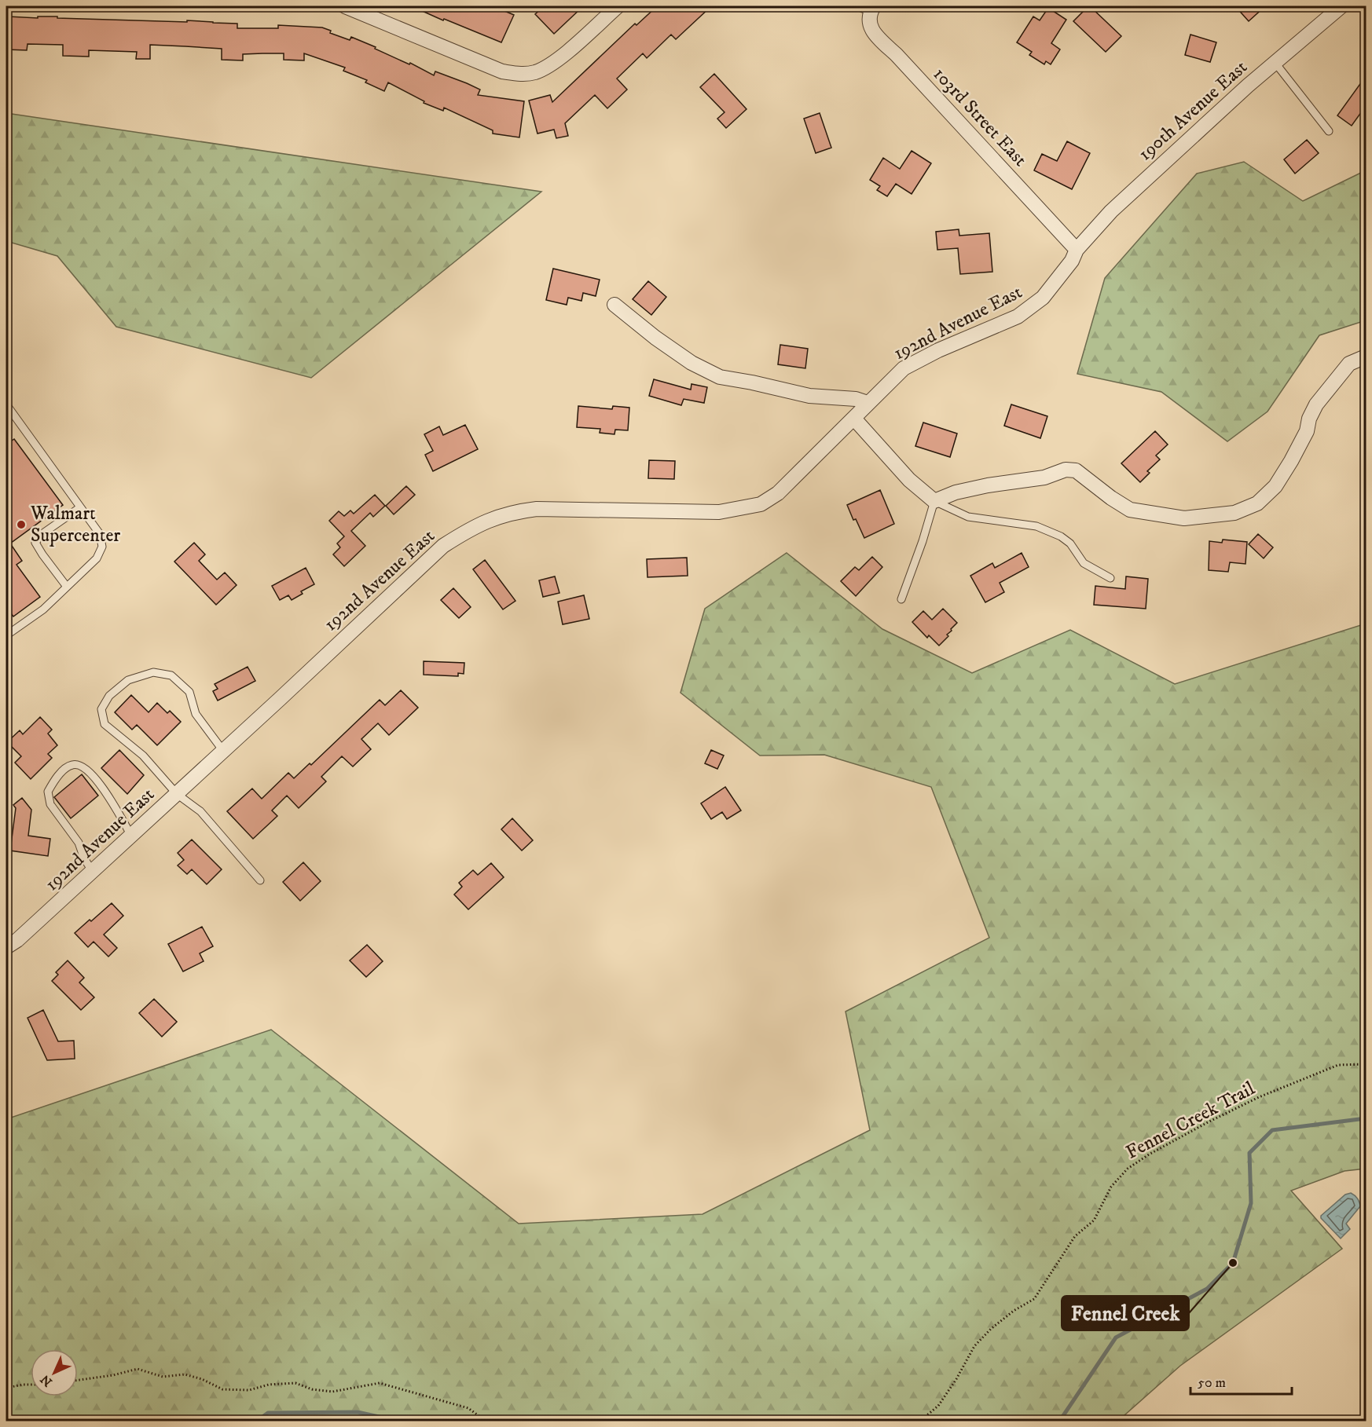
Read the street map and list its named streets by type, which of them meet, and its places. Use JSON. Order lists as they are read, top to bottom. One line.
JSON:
{"streets":{"street":["190th Avenue East","103rd Street East","192nd Avenue East"],"path":["Fennel Creek Trail"]},"crossings":[["190th Avenue East","103rd Street East"],["190th Avenue East","192nd Avenue East"],["103rd Street East","192nd Avenue East"]],"places":["Walmart Supercenter","Fennel Creek"],"scale_bar":"50 m","north":"bottom left"}
